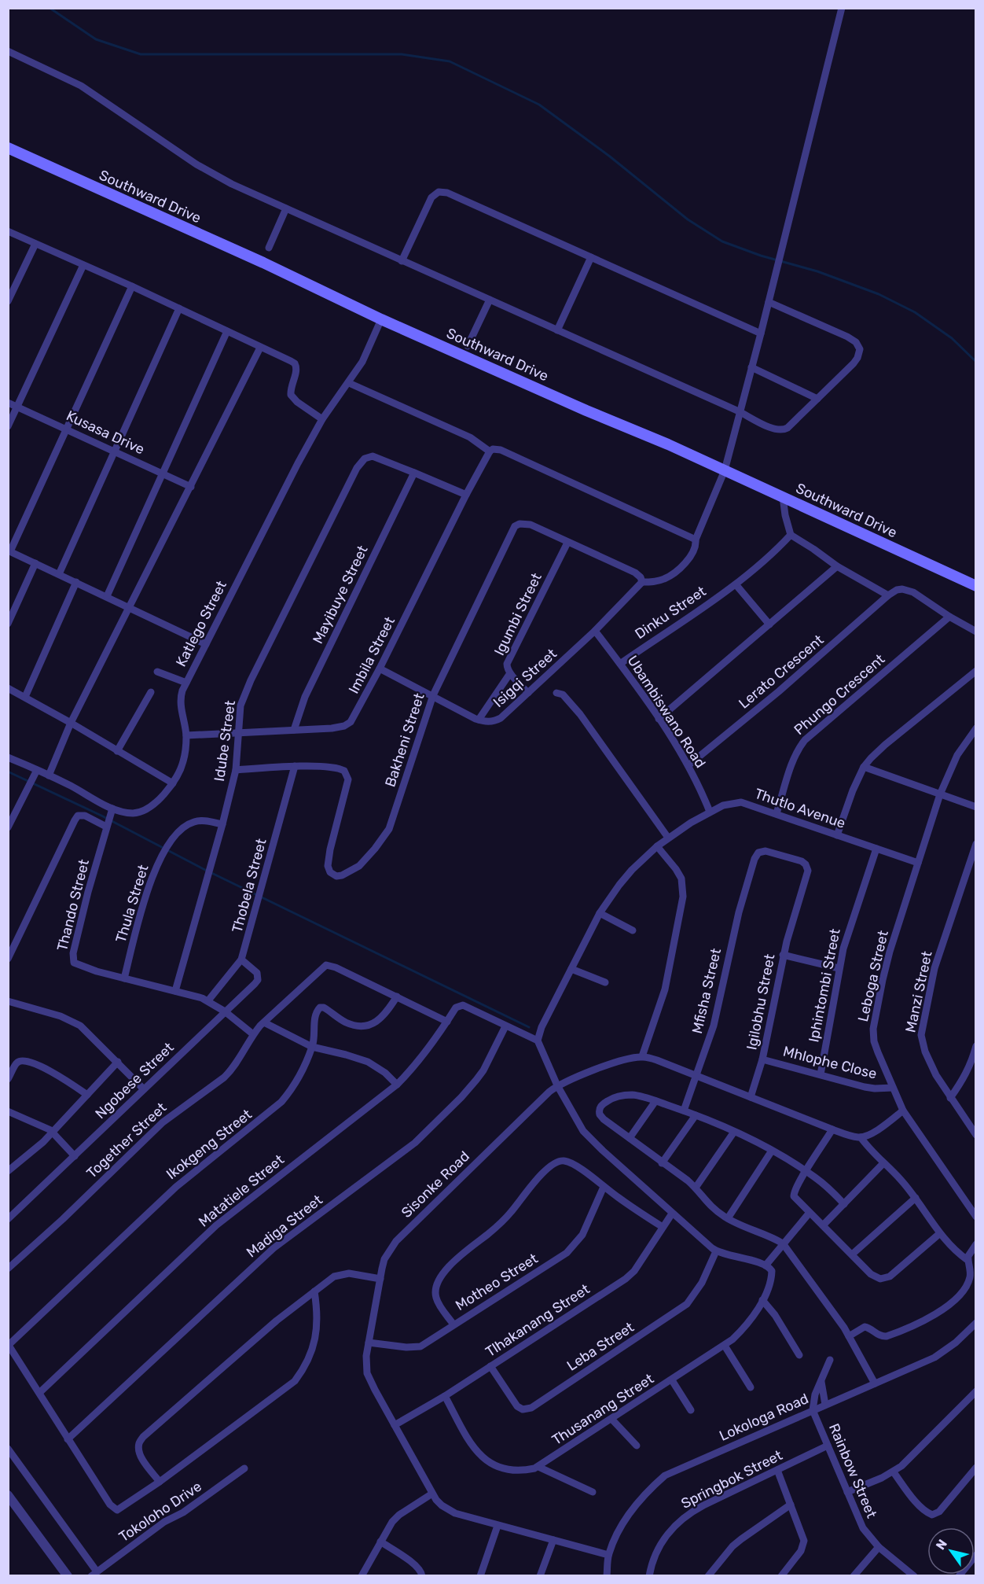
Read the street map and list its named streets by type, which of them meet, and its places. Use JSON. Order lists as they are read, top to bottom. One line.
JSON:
{"streets":{"main road":["Southward Drive"],"street":["Kusasa Drive","Mayibuye Street","Dinku Street","Igumbi Street","Katlego Street","Imbila Street","Lerato Crescent","Isigqi Street","Phungo Crescent","Ubambiswano Road","Bakheni Street","Idube Street","Thutlo Avenue","Thobela Street","Thula Street","Thando Street","Leboga Street","Iphintombi Street","Mfisha Street","Manzi Street","Igilobhu Street","Mhlophe Close","Ngobese Street","Together Street","Ikokgeng Street","Sisonke Road","Matatiele Street","Madiga Street","Motheo Street","Tlhakanang Street","Leba Street","Thusanang Street","Lokologa Road","Rainbow Street","Springbok Street","Tokoloho Drive"]},"crossings":[["Southward Drive","Katlego Street"],["Mayibuye Street","Imbila Street"],["Mayibuye Street","Idube Street"],["Dinku Street","Ubambiswano Road"],["Igumbi Street","Isigqi Street"],["Igumbi Street","Bakheni Street"],["Katlego Street","Imbila Street"],["Katlego Street","Thando Street"],["Imbila Street","Idube Street"],["Lerato Crescent","Ubambiswano Road"],["Isigqi Street","Ubambiswano Road"],["Isigqi Street","Bakheni Street"],["Phungo Crescent","Thutlo Avenue"],["Ubambiswano Road","Thutlo Avenue"],["Bakheni Street","Idube Street"],["Bakheni Street","Thobela Street"],["Idube Street","Thula Street"],["Idube Street","Thando Street"],["Thutlo Avenue","Leboga Street"],["Thutlo Avenue","Iphintombi Street"],["Thobela Street","Thando Street"],["Thobela Street","Ngobese Street"],["Thula Street","Thando Street"],["Thando Street","Ngobese Street"],["Leboga Street","Mhlophe Close"],["Iphintombi Street","Mhlophe Close"],["Mfisha Street","Igilobhu Street"],["Mfisha Street","Sisonke Road"],["Igilobhu Street","Mhlophe Close"],["Igilobhu Street","Sisonke Road"],["Together Street","Ikokgeng Street"],["Sisonke Road","Motheo Street"],["Sisonke Road","Tlhakanang Street"],["Sisonke Road","Lokologa Road"],["Matatiele Street","Madiga Street"],["Tlhakanang Street","Leba Street"],["Tlhakanang Street","Thusanang Street"],["Lokologa Road","Rainbow Street"],["Rainbow Street","Springbok Street"]],"north":"top left"}
